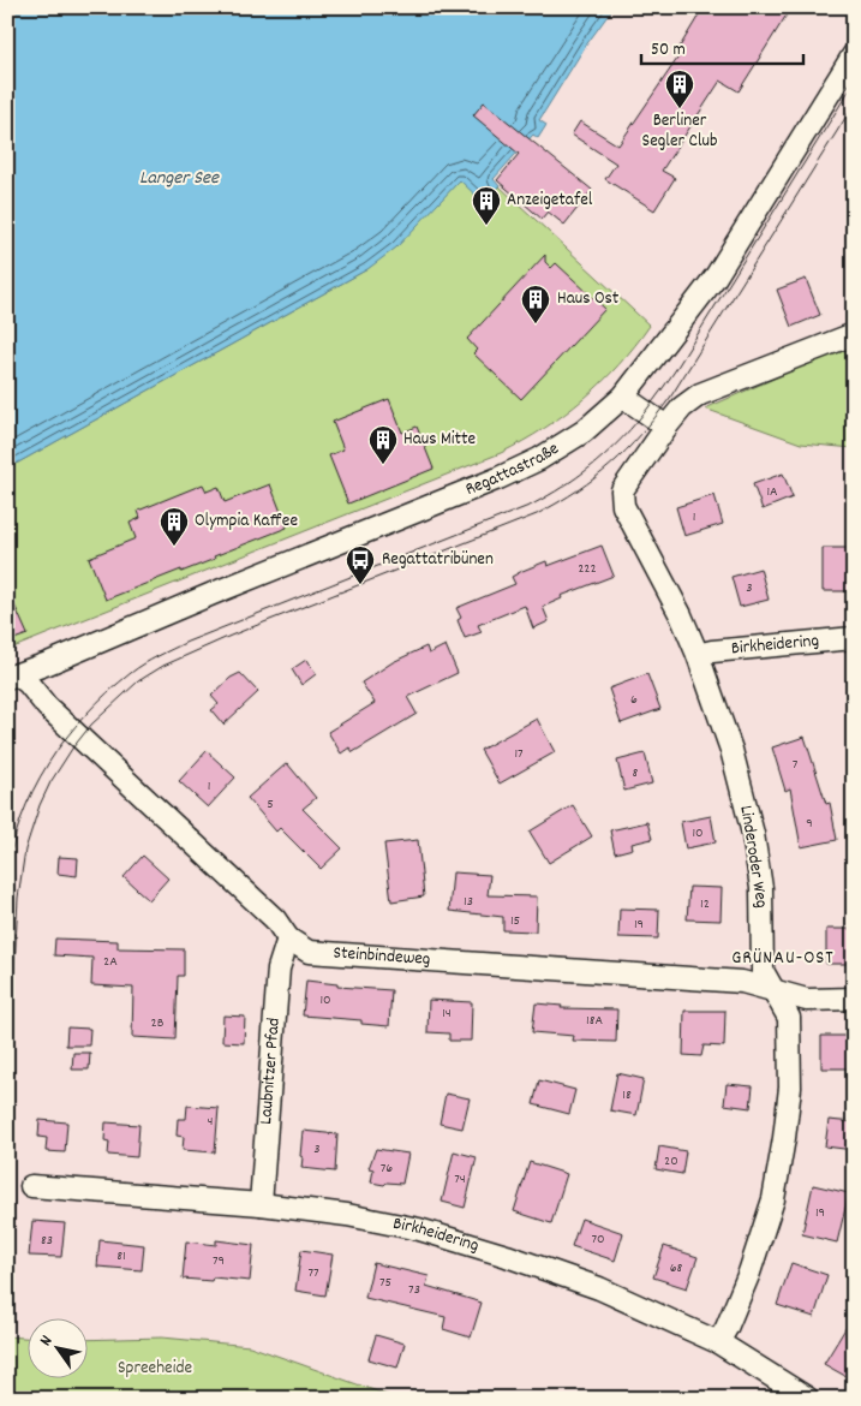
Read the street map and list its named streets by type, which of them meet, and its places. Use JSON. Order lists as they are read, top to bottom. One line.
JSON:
{"streets":{"street":["Regattastraße","Birkheidering","Linderoder Weg","Steinbindeweg","Laubnitzer Pfad"]},"crossings":[["Regattastraße","Steinbindeweg"],["Birkheidering","Linderoder Weg"],["Birkheidering","Laubnitzer Pfad"],["Linderoder Weg","Steinbindeweg"],["Steinbindeweg","Laubnitzer Pfad"]],"districts":["GRÜNAU-OST"],"water":["Langer See"],"parks":["Spreeheide"],"places":{"building":["Berliner Segler Club","Anzeigetafel","Haus Ost","Haus Mitte","Olympia Kaffee"],"bus stop":["Regattatribünen"]},"house_numbers":["1A","1","222","3","6","17","7","8","1","5","9","10","13","12","15","19","2A","10","14","18A","2B","18","4","3","20","76","74","19","70","83","81","79","68","77","75","73"],"scale_bar":"50 m","north":"top left"}
